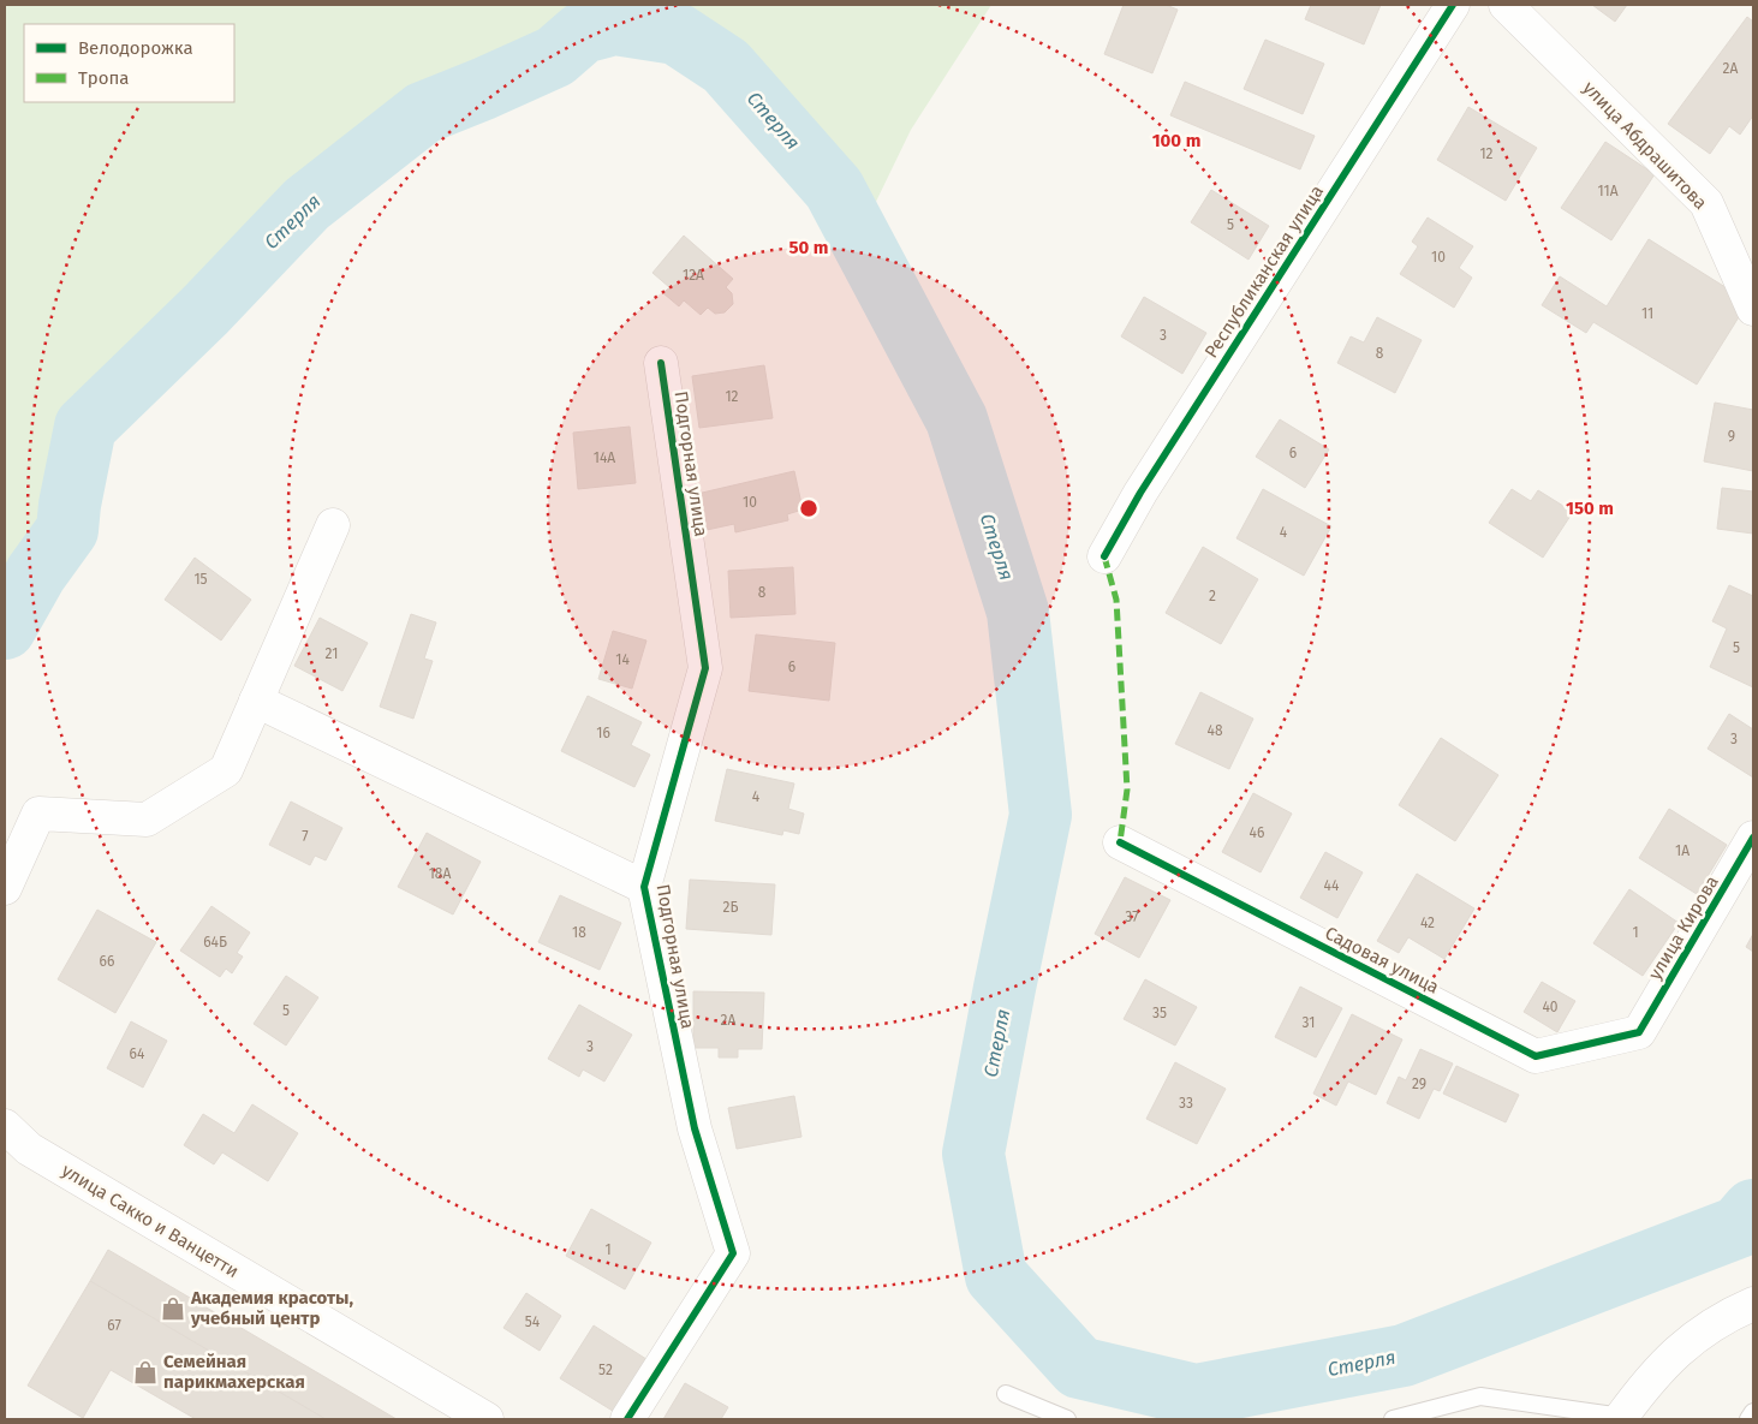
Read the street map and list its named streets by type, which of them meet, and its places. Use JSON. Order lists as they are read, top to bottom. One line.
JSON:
{"streets":{"street":["улица Абдрашитова","Республиканская улица","Подгорная улица","улица Кирова","Садовая улица","улица Сакко и Ванцетти"]},"crossings":[["улица Кирова","Садовая улица"]],"water":["Стерля"],"places":{"shop":["Академия красоты, учебный центр","Семейная парикмахерская"]},"house_numbers":["2А","12","11А","5","10","12А","11","3","8","12","9","6","14А","10","4","15","8","2","5","21","14","6","48","16","3","4","46","7","1А","18А","44","2Б","37","42","18","1","64Б","66","40","5","35","2А","31","3","64","29","33","1","54","67","52"],"legend":["Велодорожка","Тропа"],"rings":["100 m","50 m","150 m"]}
